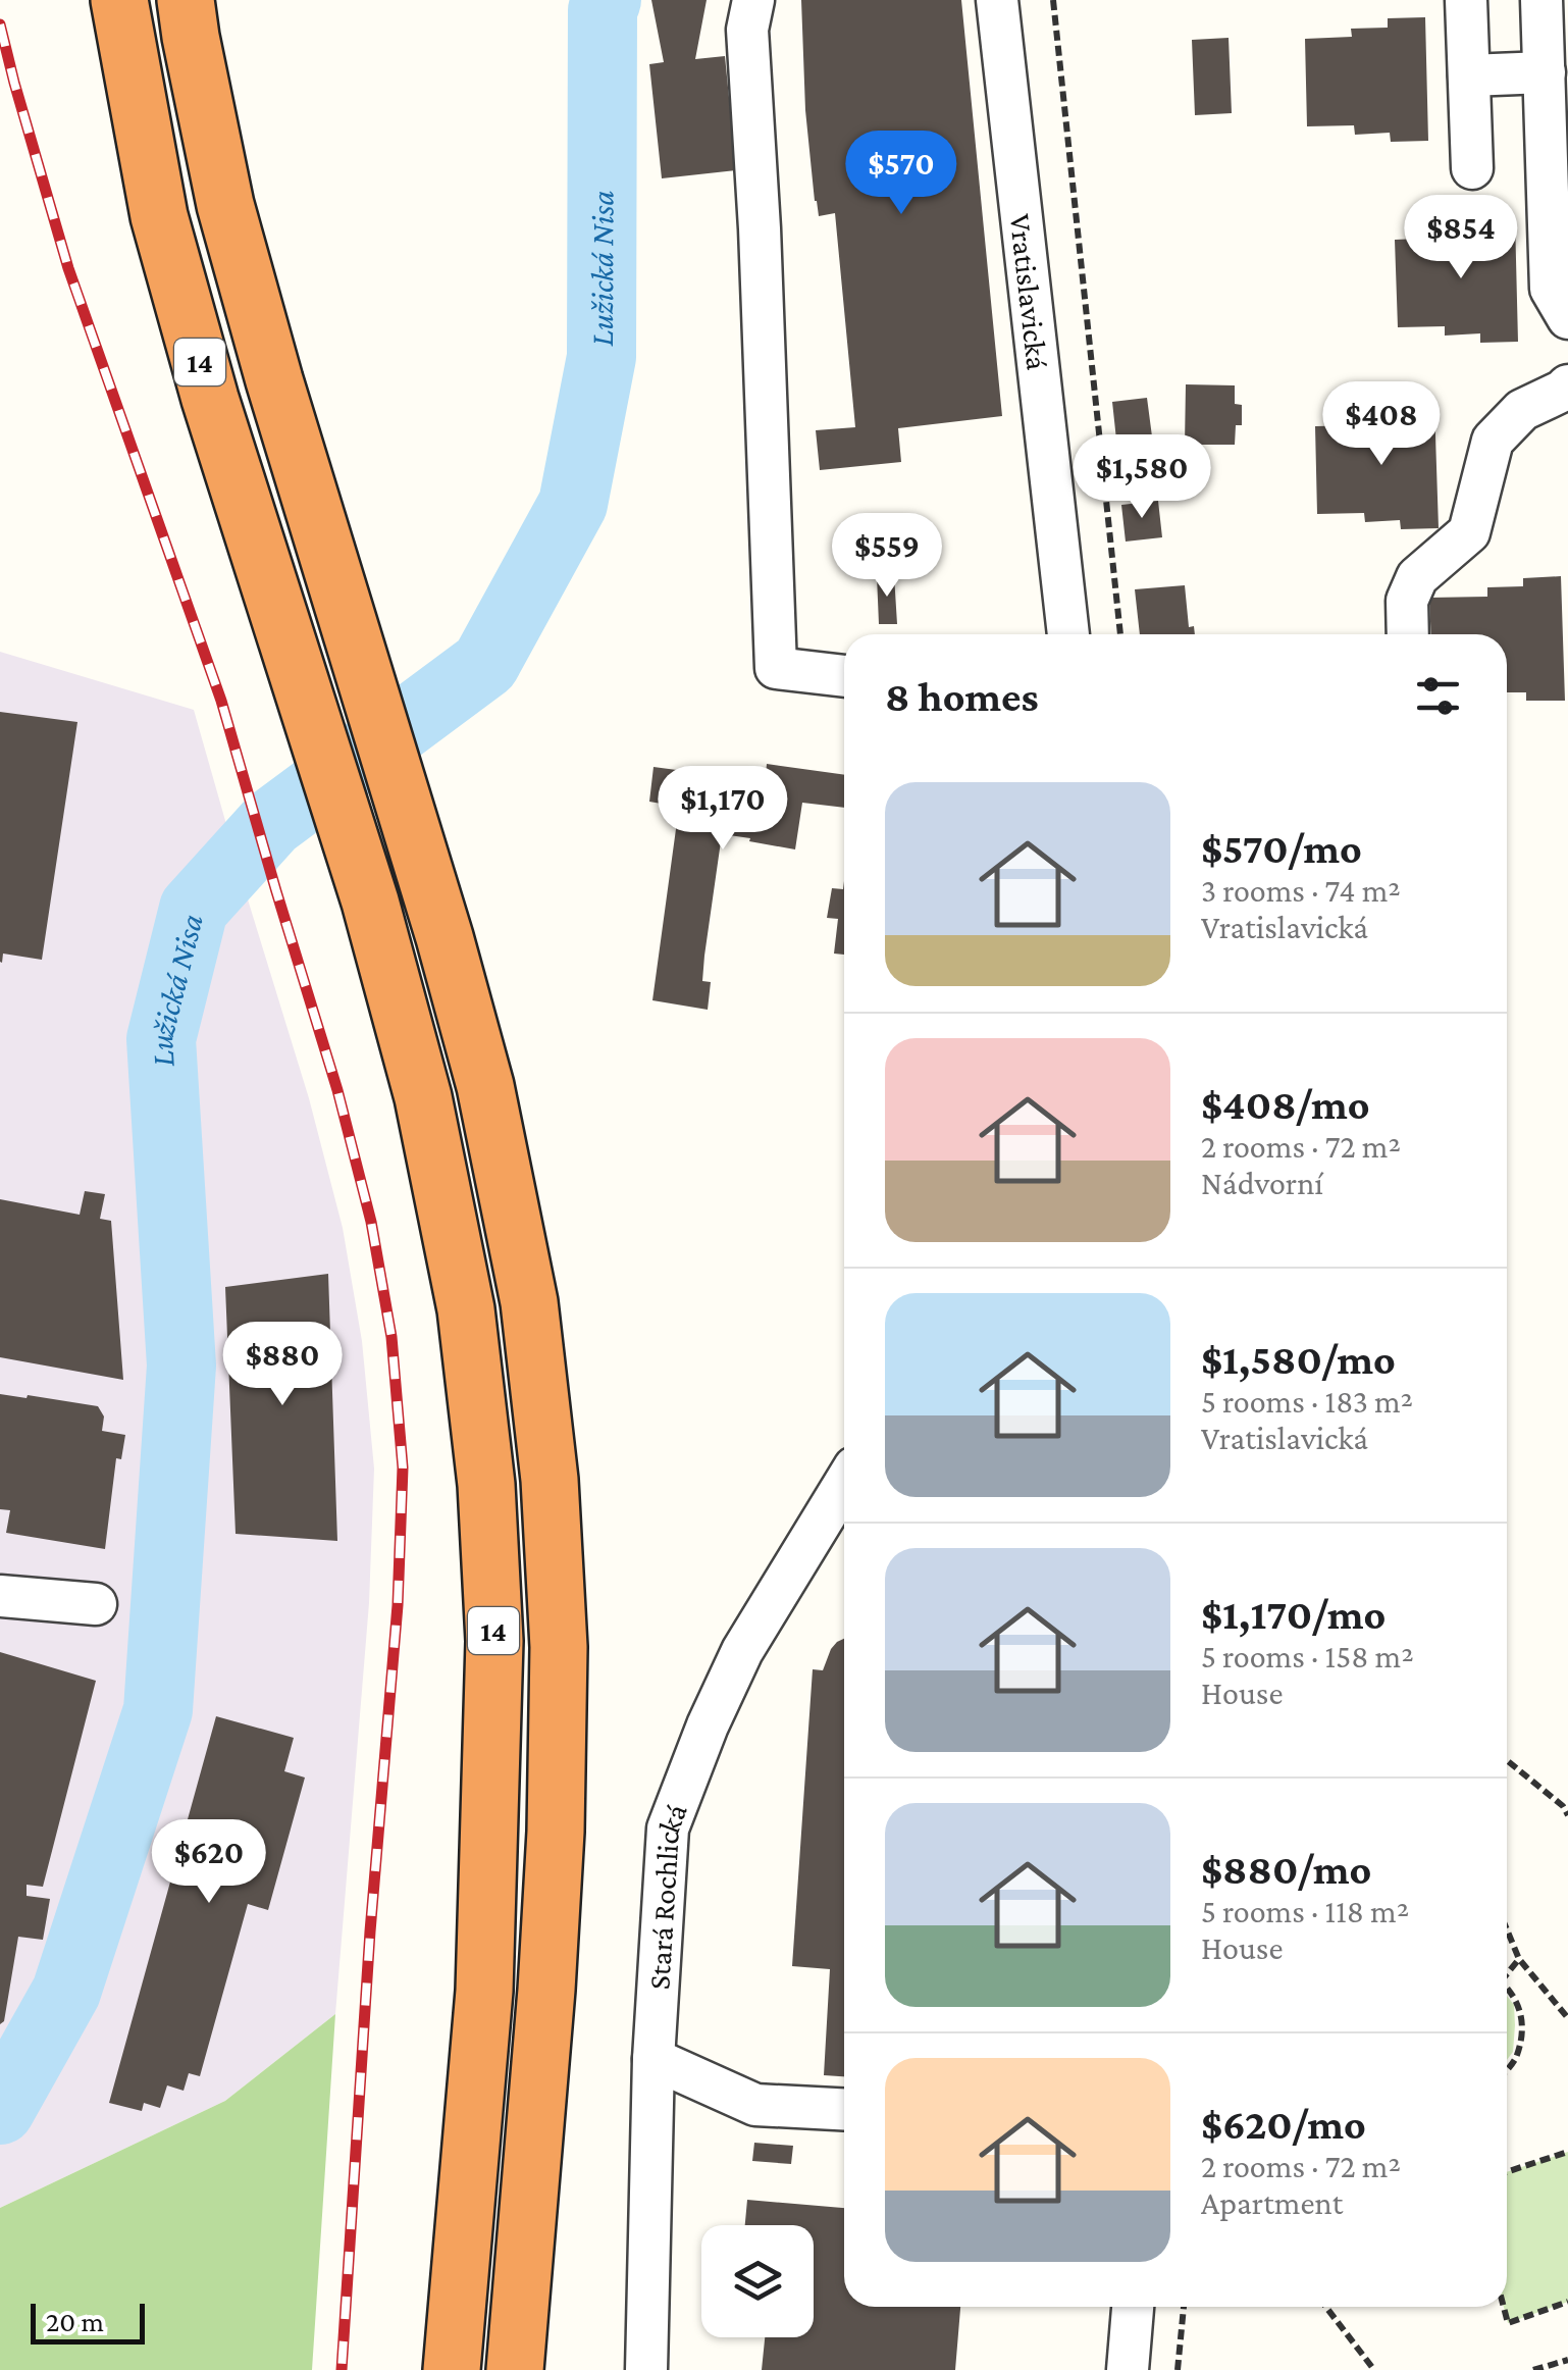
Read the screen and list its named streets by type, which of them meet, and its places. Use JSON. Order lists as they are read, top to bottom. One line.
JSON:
{"streets":{"highway":["14"],"street":["Vratislavická","Stará Rochlická"]},"water":["Lužická Nisa"],"scale_bar":"20 m","page":{"price":["$570","$854","$408","$1,580","$559","$1,170","$880","$620"],"heading":"8 homes","list":[{"name":"$570/mo","note":"3 rooms · 74 m² · Vratislavická"},{"name":"$408/mo","note":"2 rooms · 72 m² · Nádvorní"},{"name":"$1,580/mo","note":"5 rooms · 183 m² · Vratislavická"},{"name":"$1,170/mo","note":"5 rooms · 158 m² · House"},{"name":"$880/mo","note":"5 rooms · 118 m² · House"},{"name":"$620/mo","note":"2 rooms · 72 m² · Apartment"}],"scale":"20 m"}}
